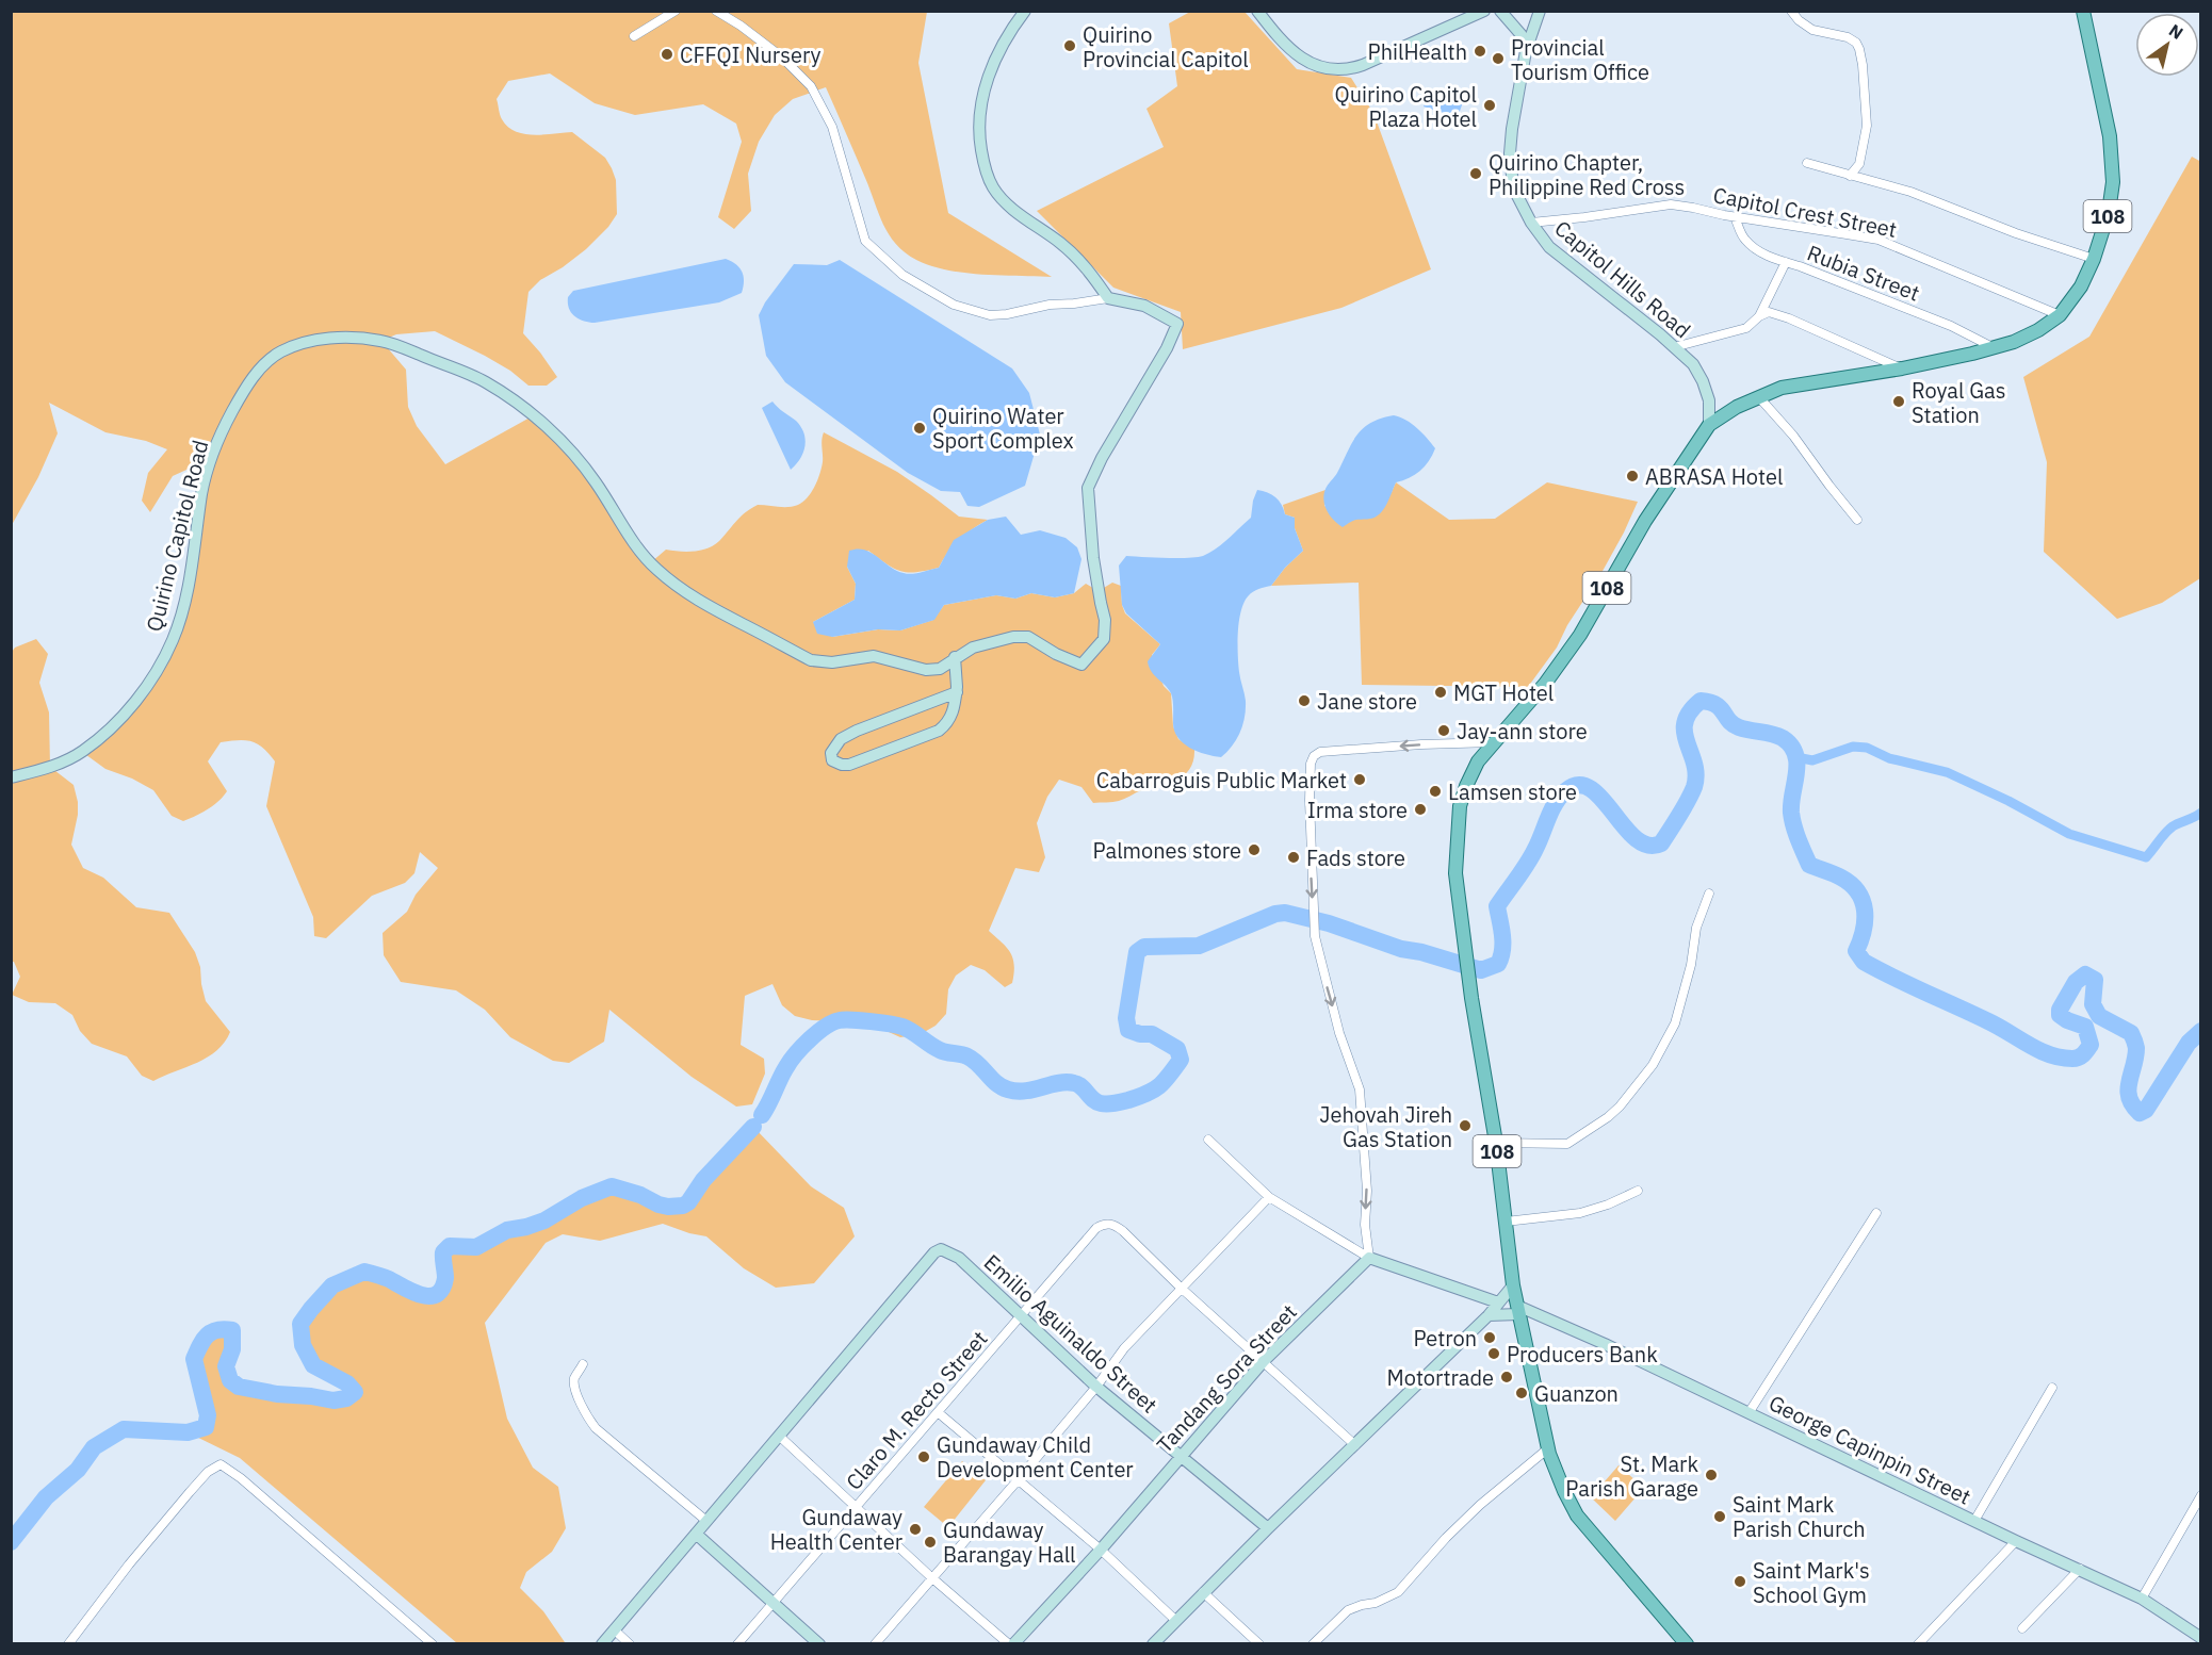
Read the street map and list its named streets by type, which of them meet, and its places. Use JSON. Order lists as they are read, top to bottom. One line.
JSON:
{"streets":{"main road":["108"],"street":["Capitol Crest Street","Rubia Street","Capitol Hills Road","Quirino Capitol Road","Emilio Aguinaldo Street","Tandang Sora Street","Claro M. Recto Street","George Capinpin Street"]},"crossings":[["Capitol Crest Street","108"],["Capitol Crest Street","Rubia Street"],["Capitol Crest Street","Capitol Hills Road"],["108","Rubia Street"],["108","Capitol Hills Road"],["108","George Capinpin Street"],["Emilio Aguinaldo Street","Tandang Sora Street"],["Emilio Aguinaldo Street","Claro M. Recto Street"]],"places":["Quirino Provincial Capitol","PhilHealth","CFFQI Nursery","Provincial Tourism Office","Quirino Capitol Plaza Hotel","Quirino Chapter, Philippine Red Cross","Royal Gas Station","Quirino Water Sport Complex","ABRASA Hotel","MGT Hotel","Jane store","Jay-ann store","Cabarroguis Public Market","Lamsen store","Irma store","Palmones store","Fads store","Jehovah Jireh Gas Station","Petron","Producers Bank","Motortrade","Guanzon","Gundaway Child Development Center","St. Mark Parish Garage","Saint Mark Parish Church","Gundaway Health Center","Gundaway Barangay Hall","Saint Mark's School Gym"],"north":"top right"}
